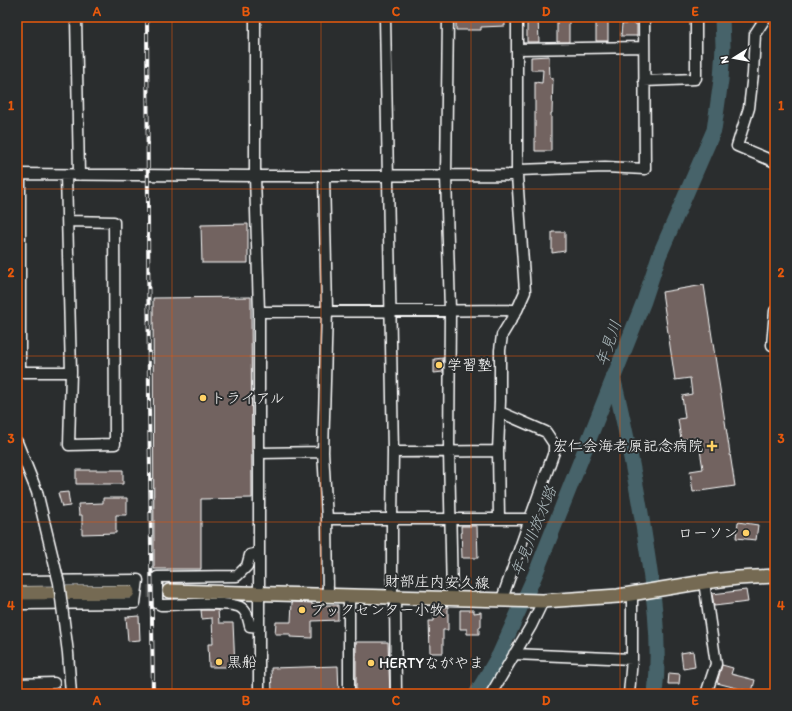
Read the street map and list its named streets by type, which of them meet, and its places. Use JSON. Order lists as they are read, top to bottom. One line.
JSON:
{"streets":{"main road":["財部庄内安久線"]},"water":["年見川","年見川放水路"],"places":{"other":["学習塾","トライアル","ローソン","ブックセンター小牧","黒船","HERTYながやま"],"health":["宏仁会海老原記念病院"]},"north":"left","grid":{"columns":["A","B","C","D","E"],"rows":["1","2","3","4"]}}
